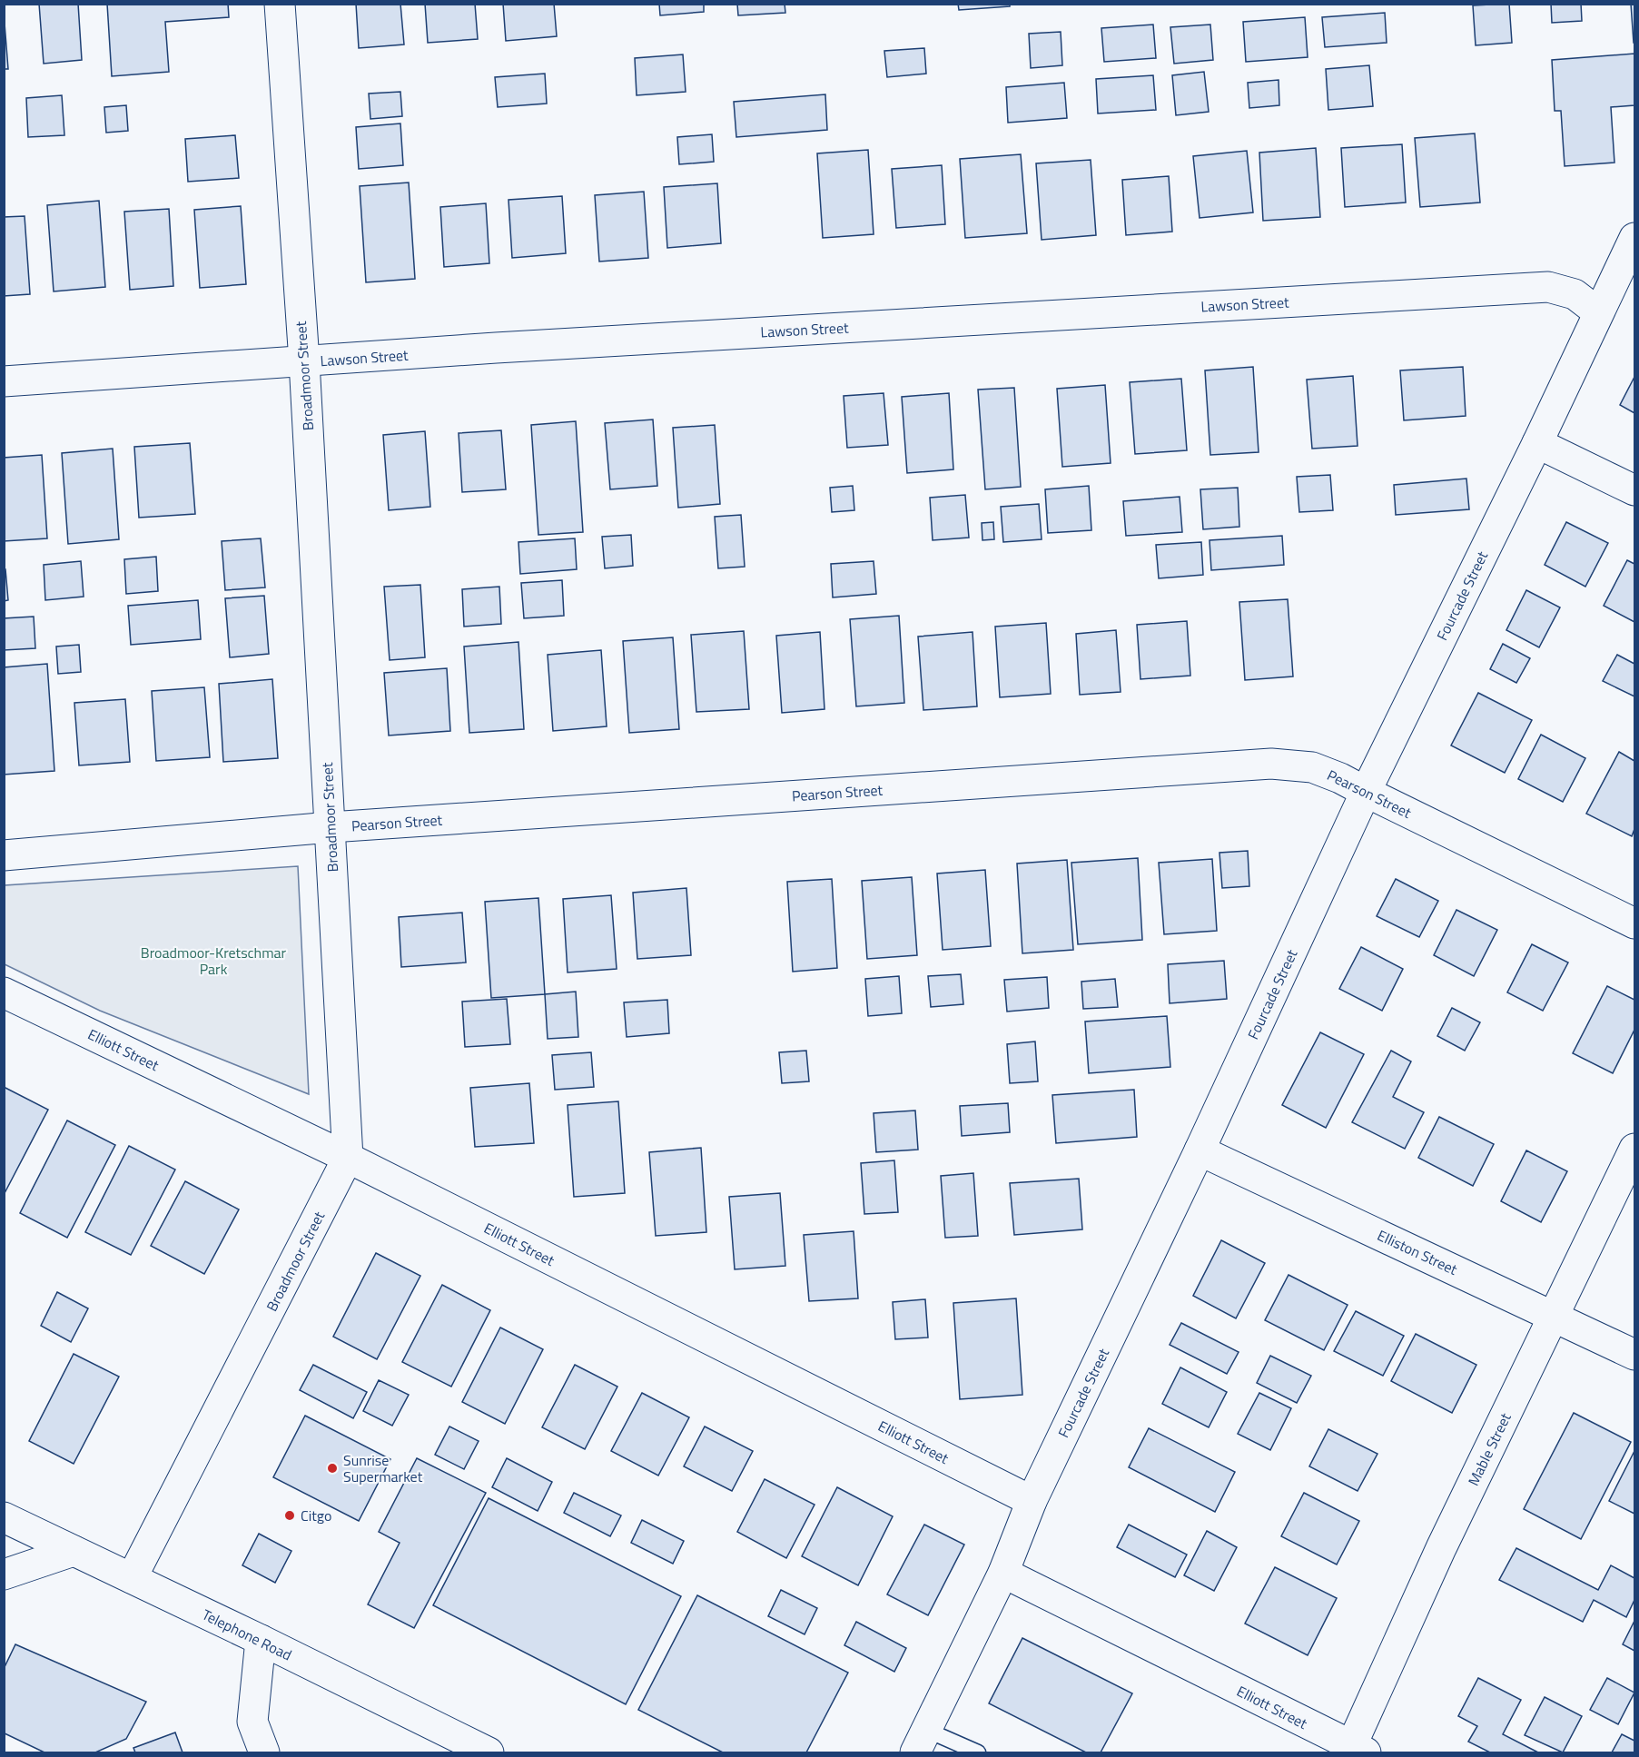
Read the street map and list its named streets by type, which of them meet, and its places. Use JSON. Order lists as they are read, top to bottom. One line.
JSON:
{"streets":{"street":["Lawson Street","Broadmoor Street","Fourcade Street","Pearson Street","Elliott Street","Elliston Street","Mable Street","Telephone Road"]},"crossings":[["Lawson Street","Broadmoor Street"],["Lawson Street","Fourcade Street"],["Broadmoor Street","Pearson Street"],["Broadmoor Street","Elliott Street"],["Broadmoor Street","Telephone Road"],["Fourcade Street","Pearson Street"],["Fourcade Street","Elliott Street"],["Fourcade Street","Elliston Street"],["Elliott Street","Mable Street"],["Elliston Street","Mable Street"]],"parks":["Broadmoor-Kretschmar Park"],"places":["Sunrise Supermarket","Citgo"]}
